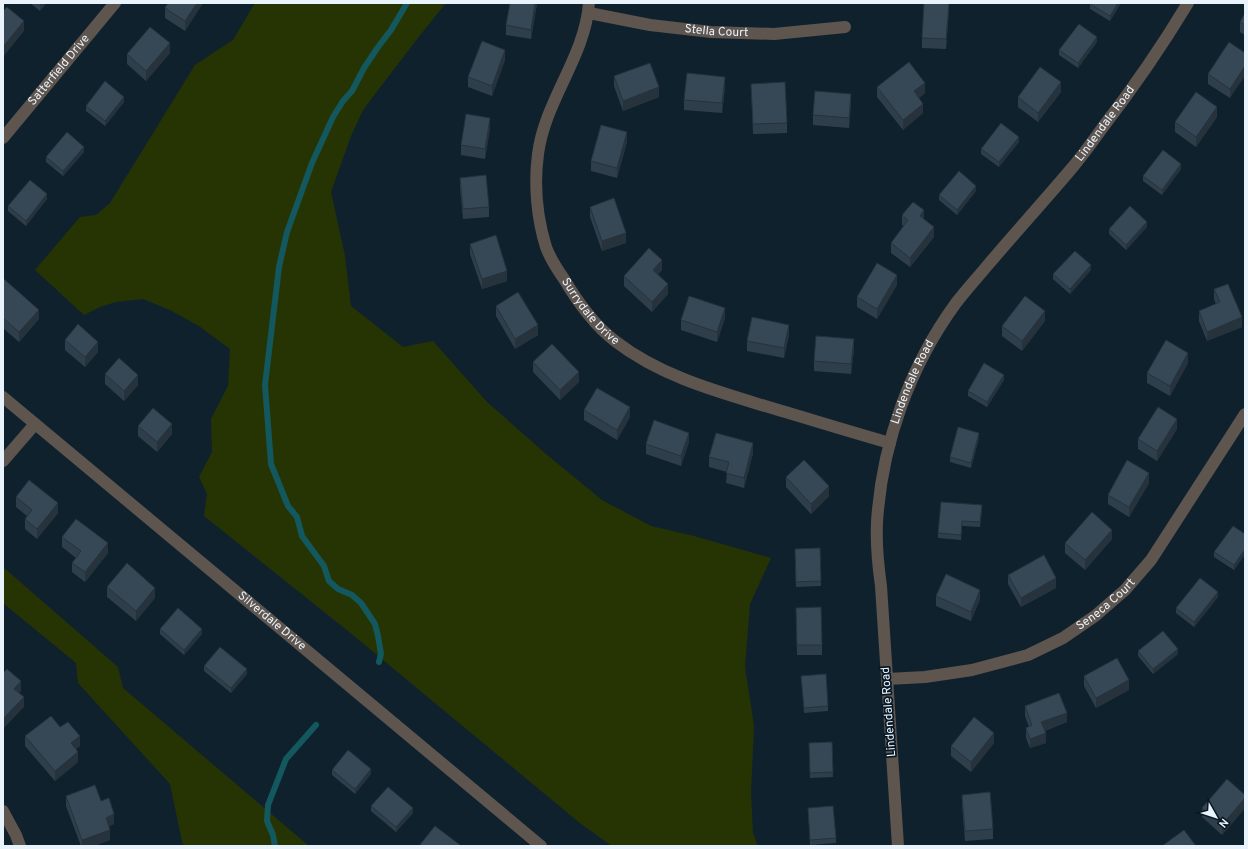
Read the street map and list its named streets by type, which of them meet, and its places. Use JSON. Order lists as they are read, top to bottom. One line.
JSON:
{"streets":{"street":["Stella Court","Satterfield Drive","Lindendale Road","Surrydale Drive","Seneca Court","Silverdale Drive"]},"crossings":[["Stella Court","Surrydale Drive"],["Lindendale Road","Surrydale Drive"],["Lindendale Road","Seneca Court"]],"north":"bottom right"}
